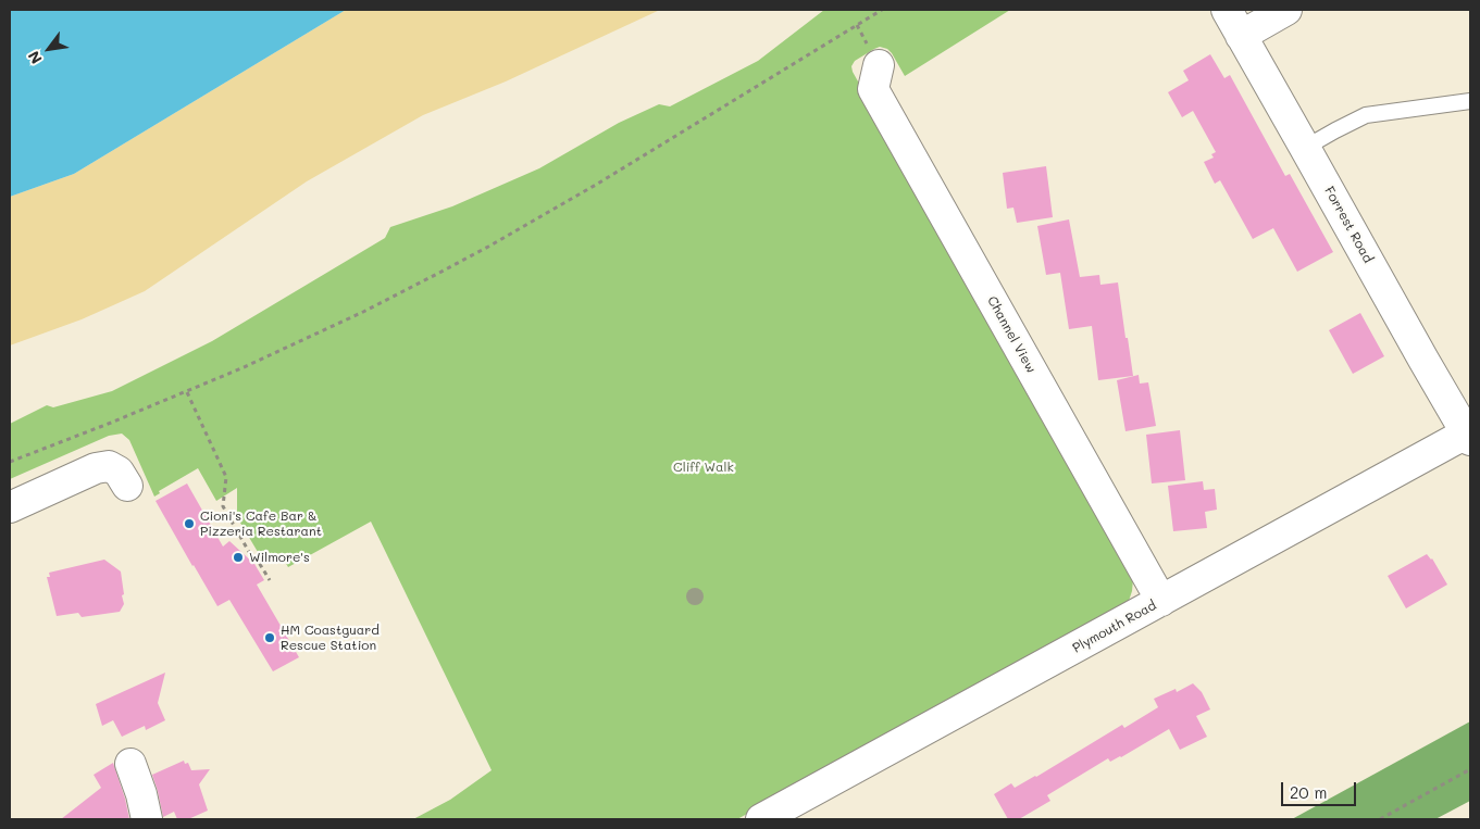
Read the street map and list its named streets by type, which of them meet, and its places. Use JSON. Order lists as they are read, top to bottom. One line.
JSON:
{"streets":{"street":["Forrest Road","Channel View","Plymouth Road"]},"crossings":[["Forrest Road","Plymouth Road"],["Channel View","Plymouth Road"]],"parks":["Cliff Walk"],"places":["Cioni's Cafe Bar & Pizzeria Restarant","Wilmore's","HM Coastguard Rescue Station"],"scale_bar":"20 m","north":"bottom left"}
